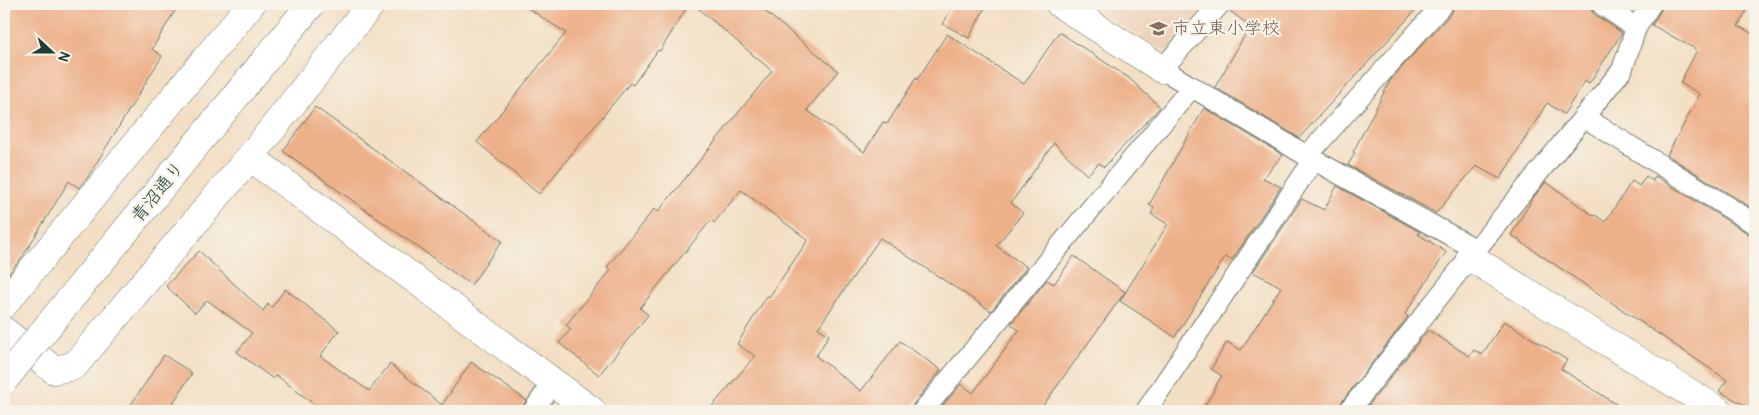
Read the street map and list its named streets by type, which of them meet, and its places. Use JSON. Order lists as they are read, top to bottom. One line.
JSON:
{"streets":{"street":["青沼通り"]},"places":{"school or university":["市立東小学校"]},"north":"right"}
